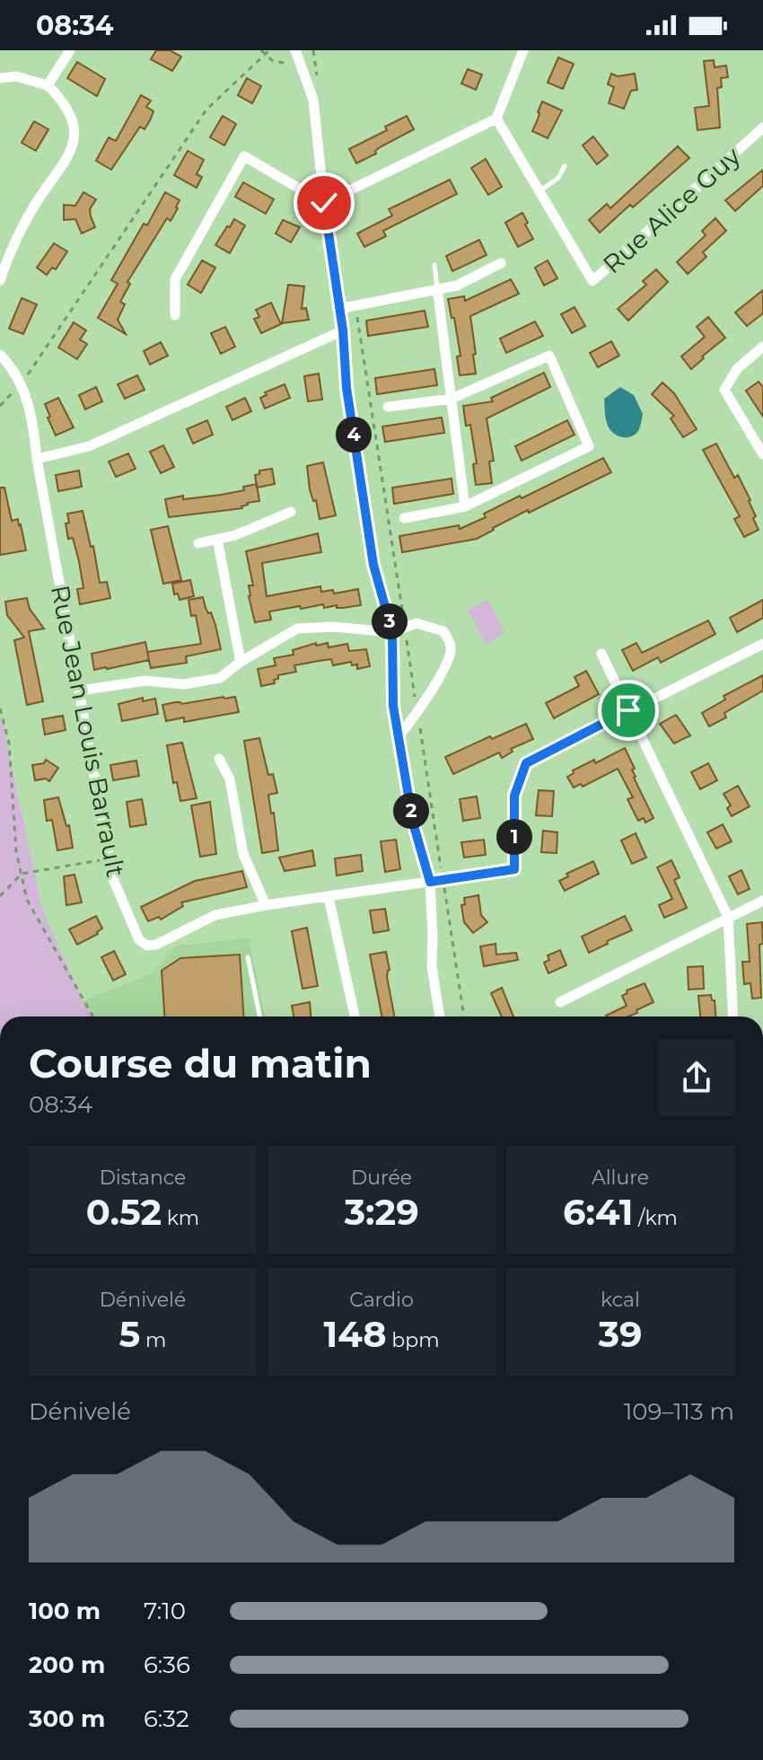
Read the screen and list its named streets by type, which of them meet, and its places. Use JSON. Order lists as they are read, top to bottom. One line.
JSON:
{"streets":{"street":["Rue Alice Guy","Rue Jean Louis Barrault"]},"page":{"status":"08:34","pins":["4","3","2","1"],"heading":["Course du matin","08:34"],"stats":[["Distance","0.52 km"],["Durée","3:29"],["Allure","6:41 /km"],["Dénivelé","5 m"],["Cardio","148 bpm"],["kcal","39"]],"chart":["Dénivelé","109–113 m"],"list":[{"name":"100 m","note":"7:10"},{"name":"200 m","note":"6:36"},{"name":"300 m","note":"6:32"}]}}
